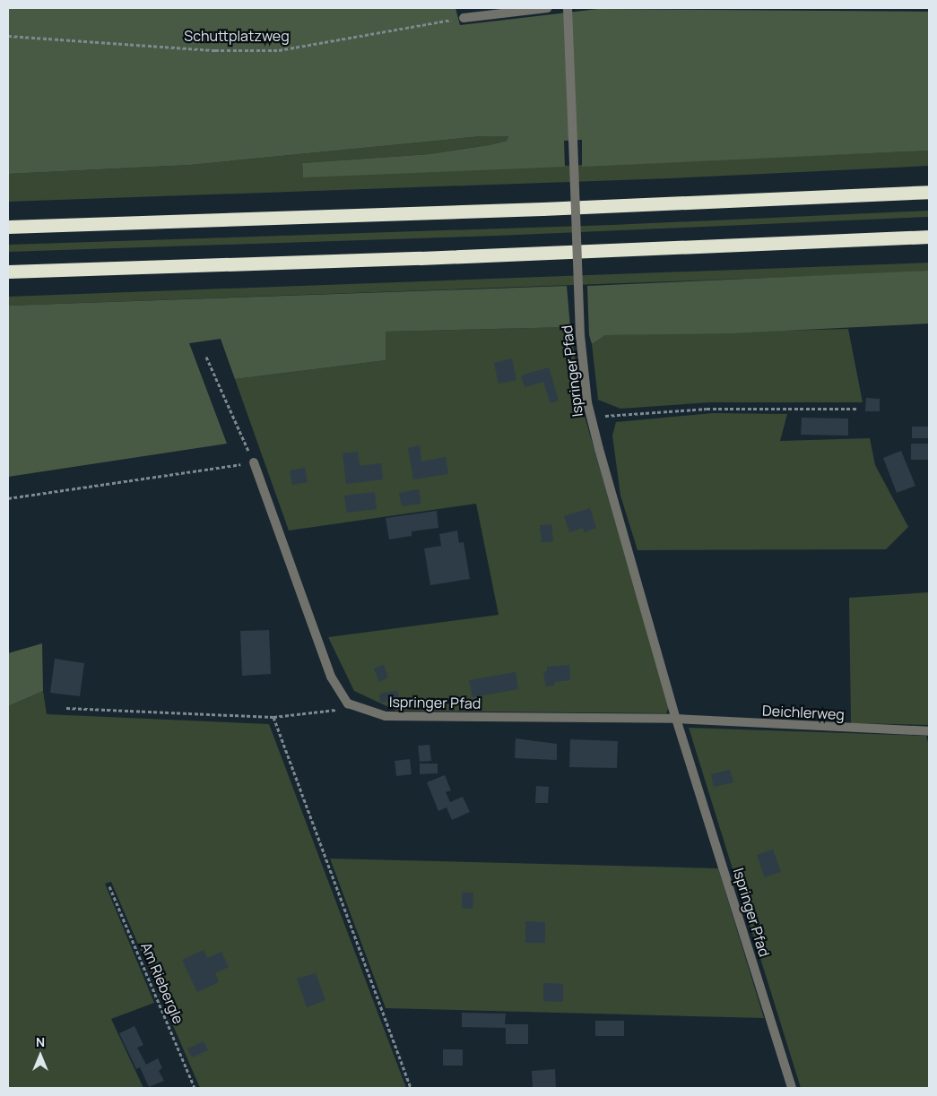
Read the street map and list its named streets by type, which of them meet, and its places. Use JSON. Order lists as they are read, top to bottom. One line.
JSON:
{"streets":{"lane":["Ispringer Pfad","Deichlerweg"],"path":["Schuttplatzweg","Am Riebergle"]},"crossings":[["Ispringer Pfad","Deichlerweg"]],"north":"top"}
